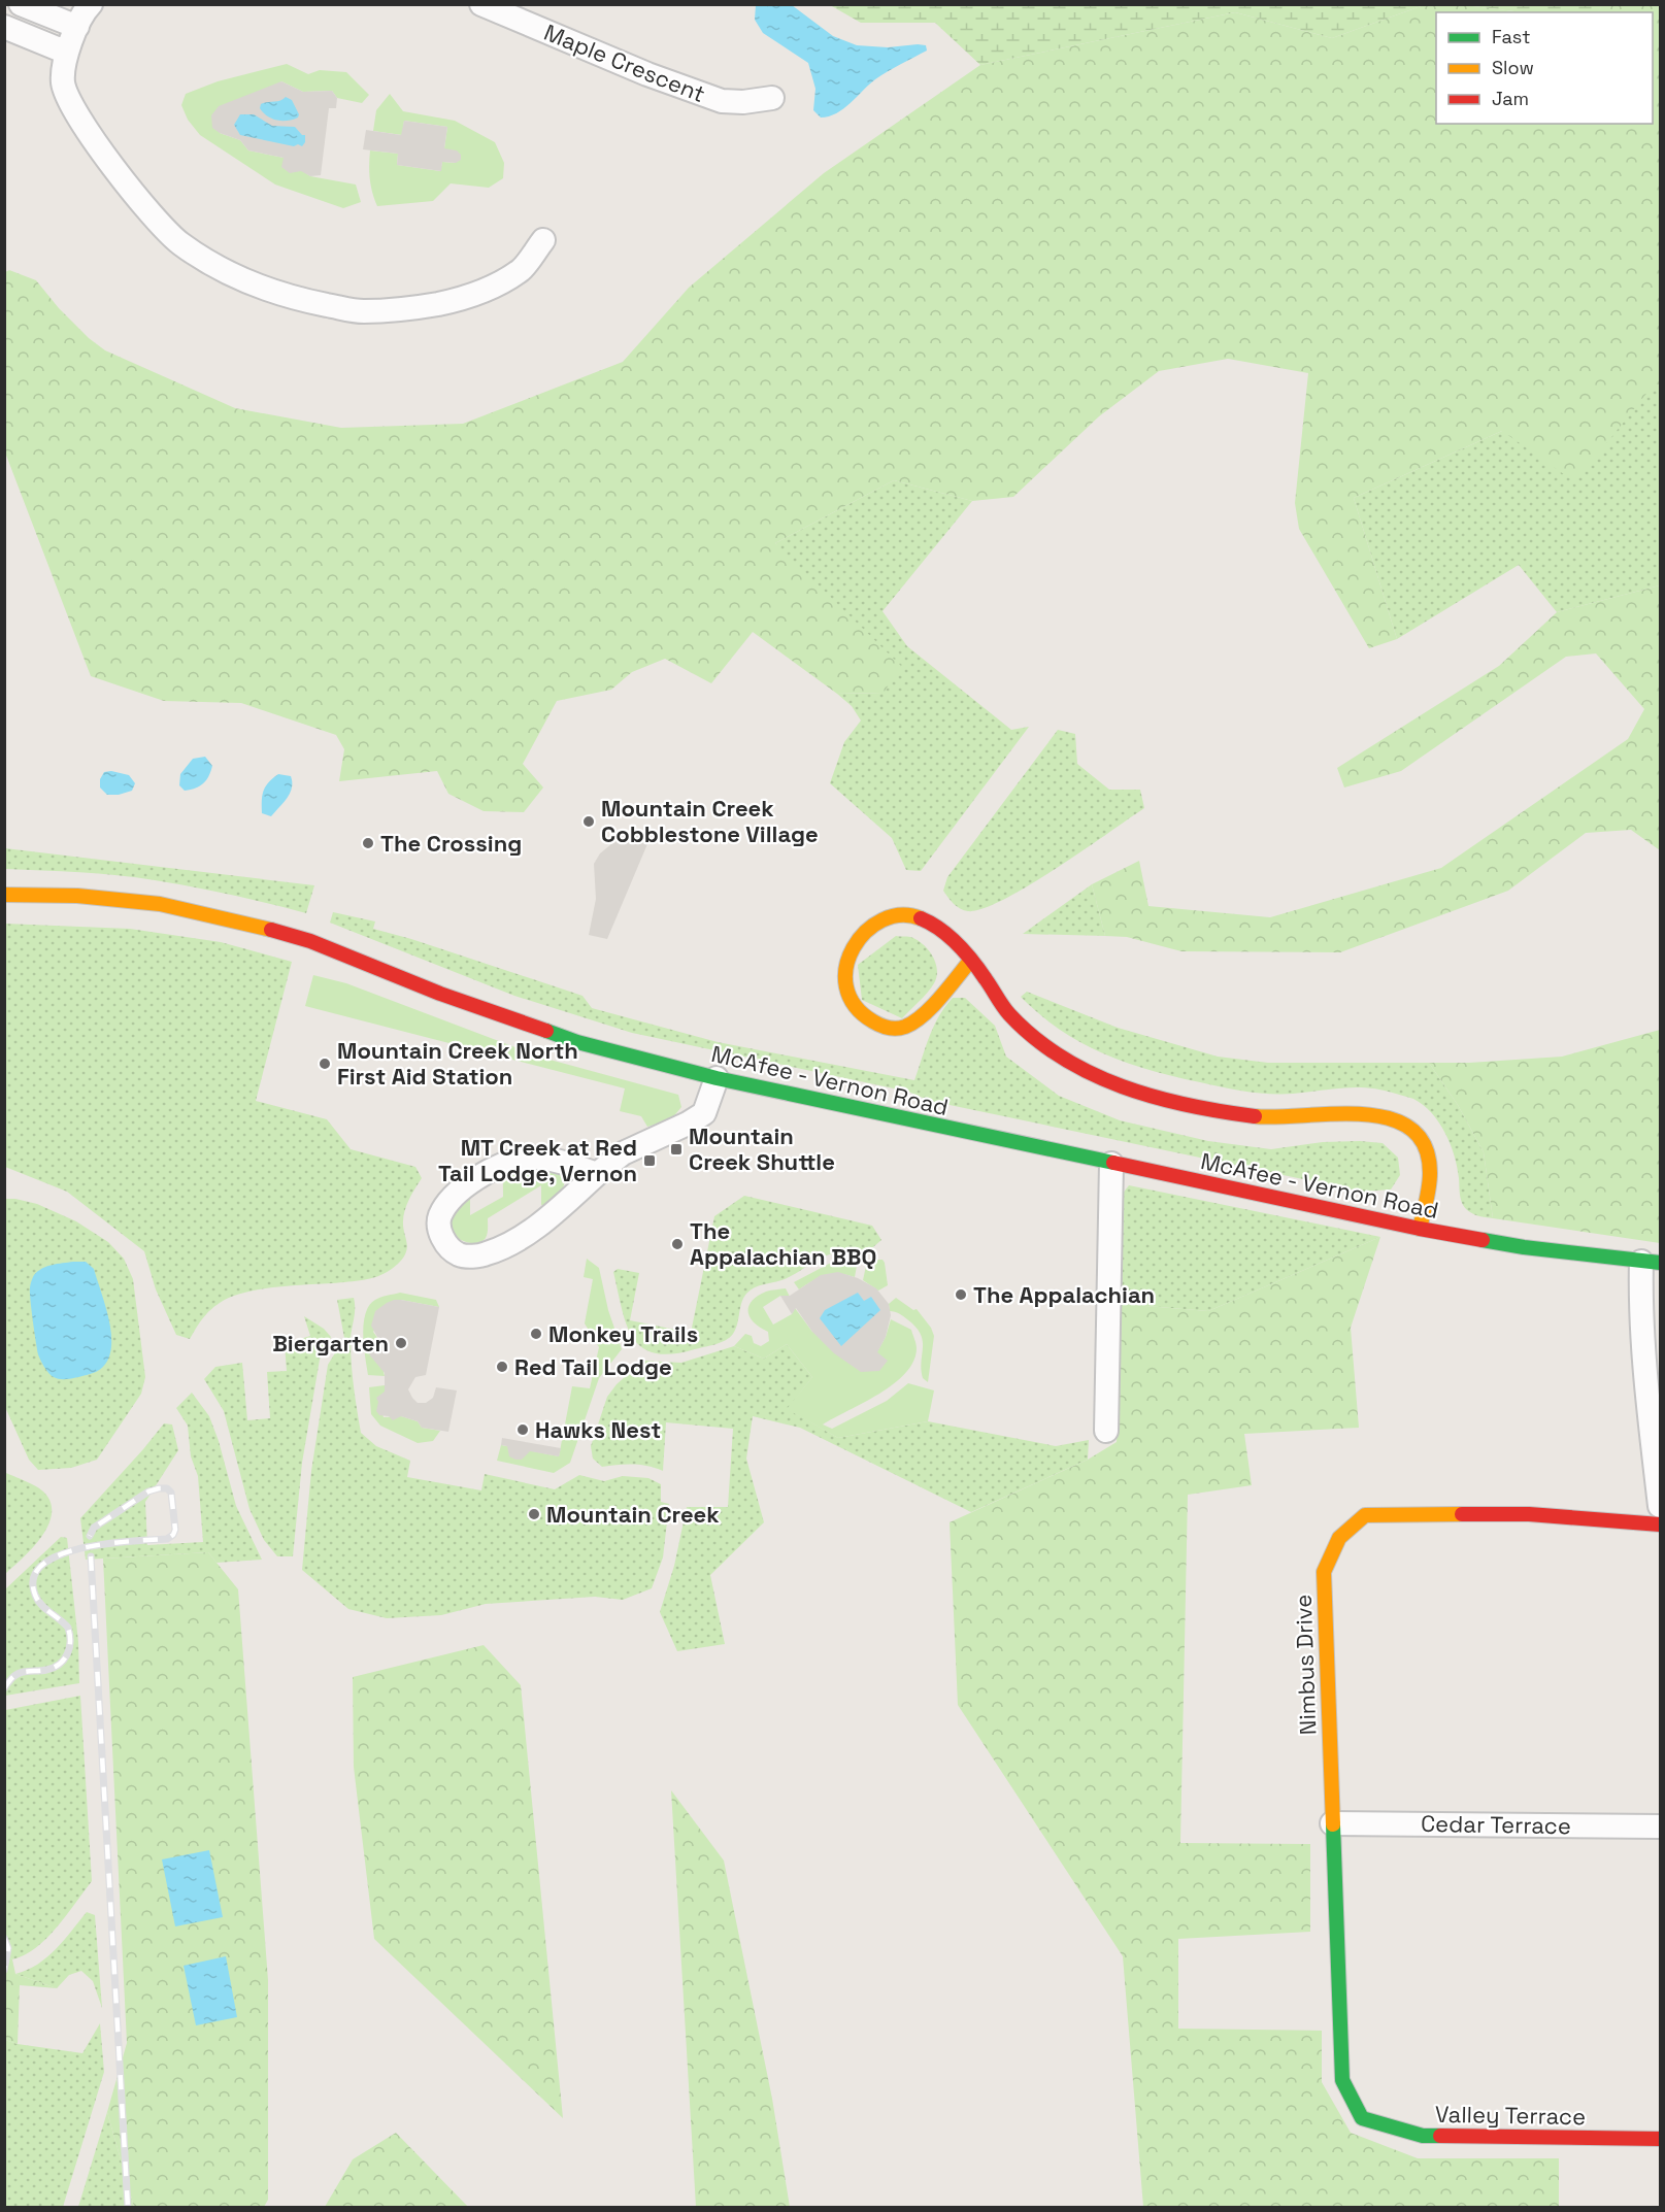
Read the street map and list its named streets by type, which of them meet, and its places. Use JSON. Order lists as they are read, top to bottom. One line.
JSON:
{"streets":{"street":["Maple Crescent","McAfee - Vernon Road","Nimbus Drive","Cedar Terrace","Valley Terrace"]},"crossings":[["Nimbus Drive","Cedar Terrace"],["Nimbus Drive","Valley Terrace"]],"places":{"other":["Mountain Creek Cobblestone Village","The Crossing","Mountain Creek North First Aid Station","The Appalachian BBQ","The Appalachian","Monkey Trails","Biergarten","Red Tail Lodge","Hawks Nest","Mountain Creek"],"transit":["Mountain Creek Shuttle","MT Creek at Red Tail Lodge, Vernon"]},"legend":["Fast","Slow","Jam"]}
